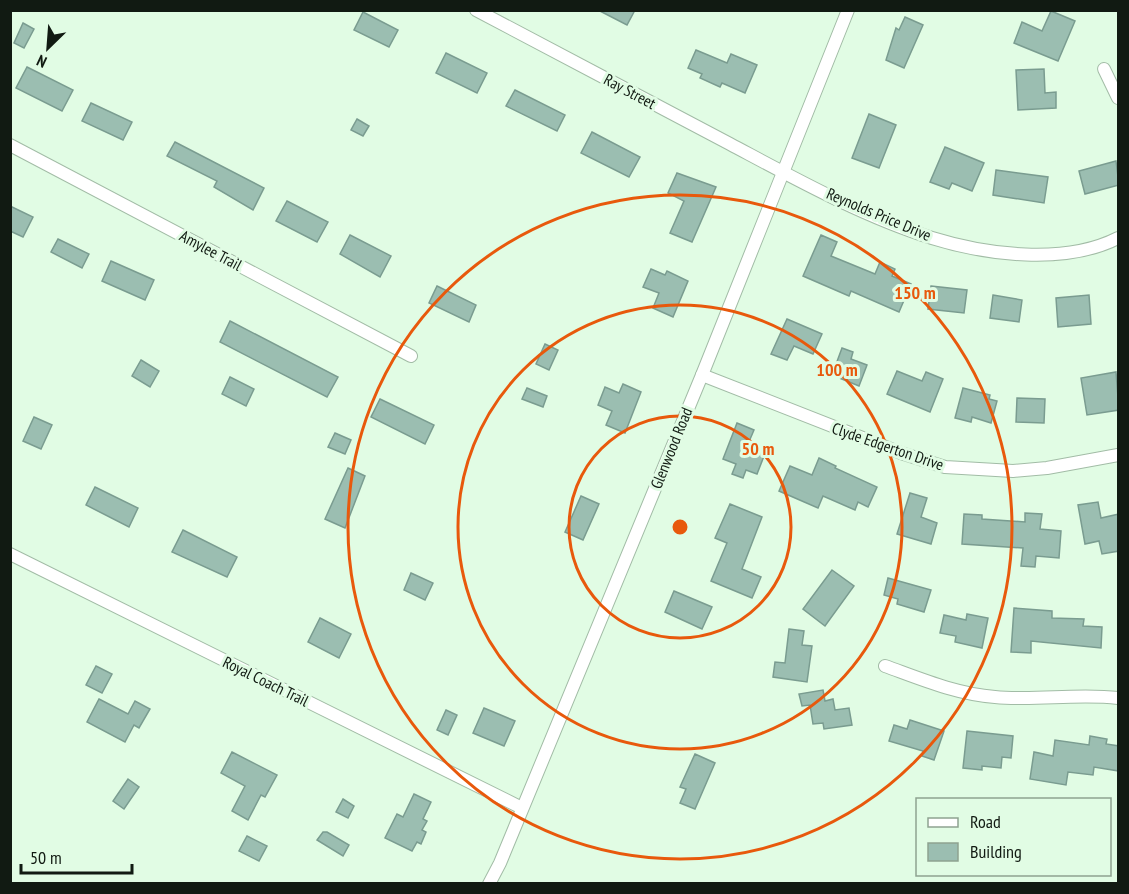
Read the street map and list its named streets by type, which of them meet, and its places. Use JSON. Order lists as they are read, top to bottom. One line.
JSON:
{"streets":{"street":["Ray Street","Reynolds Price Drive","Amylee Trail","Clyde Edgerton Drive","Glenwood Road","Royal Coach Trail"]},"crossings":[["Ray Street","Reynolds Price Drive"],["Ray Street","Glenwood Road"],["Reynolds Price Drive","Glenwood Road"],["Clyde Edgerton Drive","Glenwood Road"],["Glenwood Road","Royal Coach Trail"]],"legend":["Road","Building"],"scale_bar":"50 m","north":"bottom left","rings":["150 m","100 m","50 m"]}
